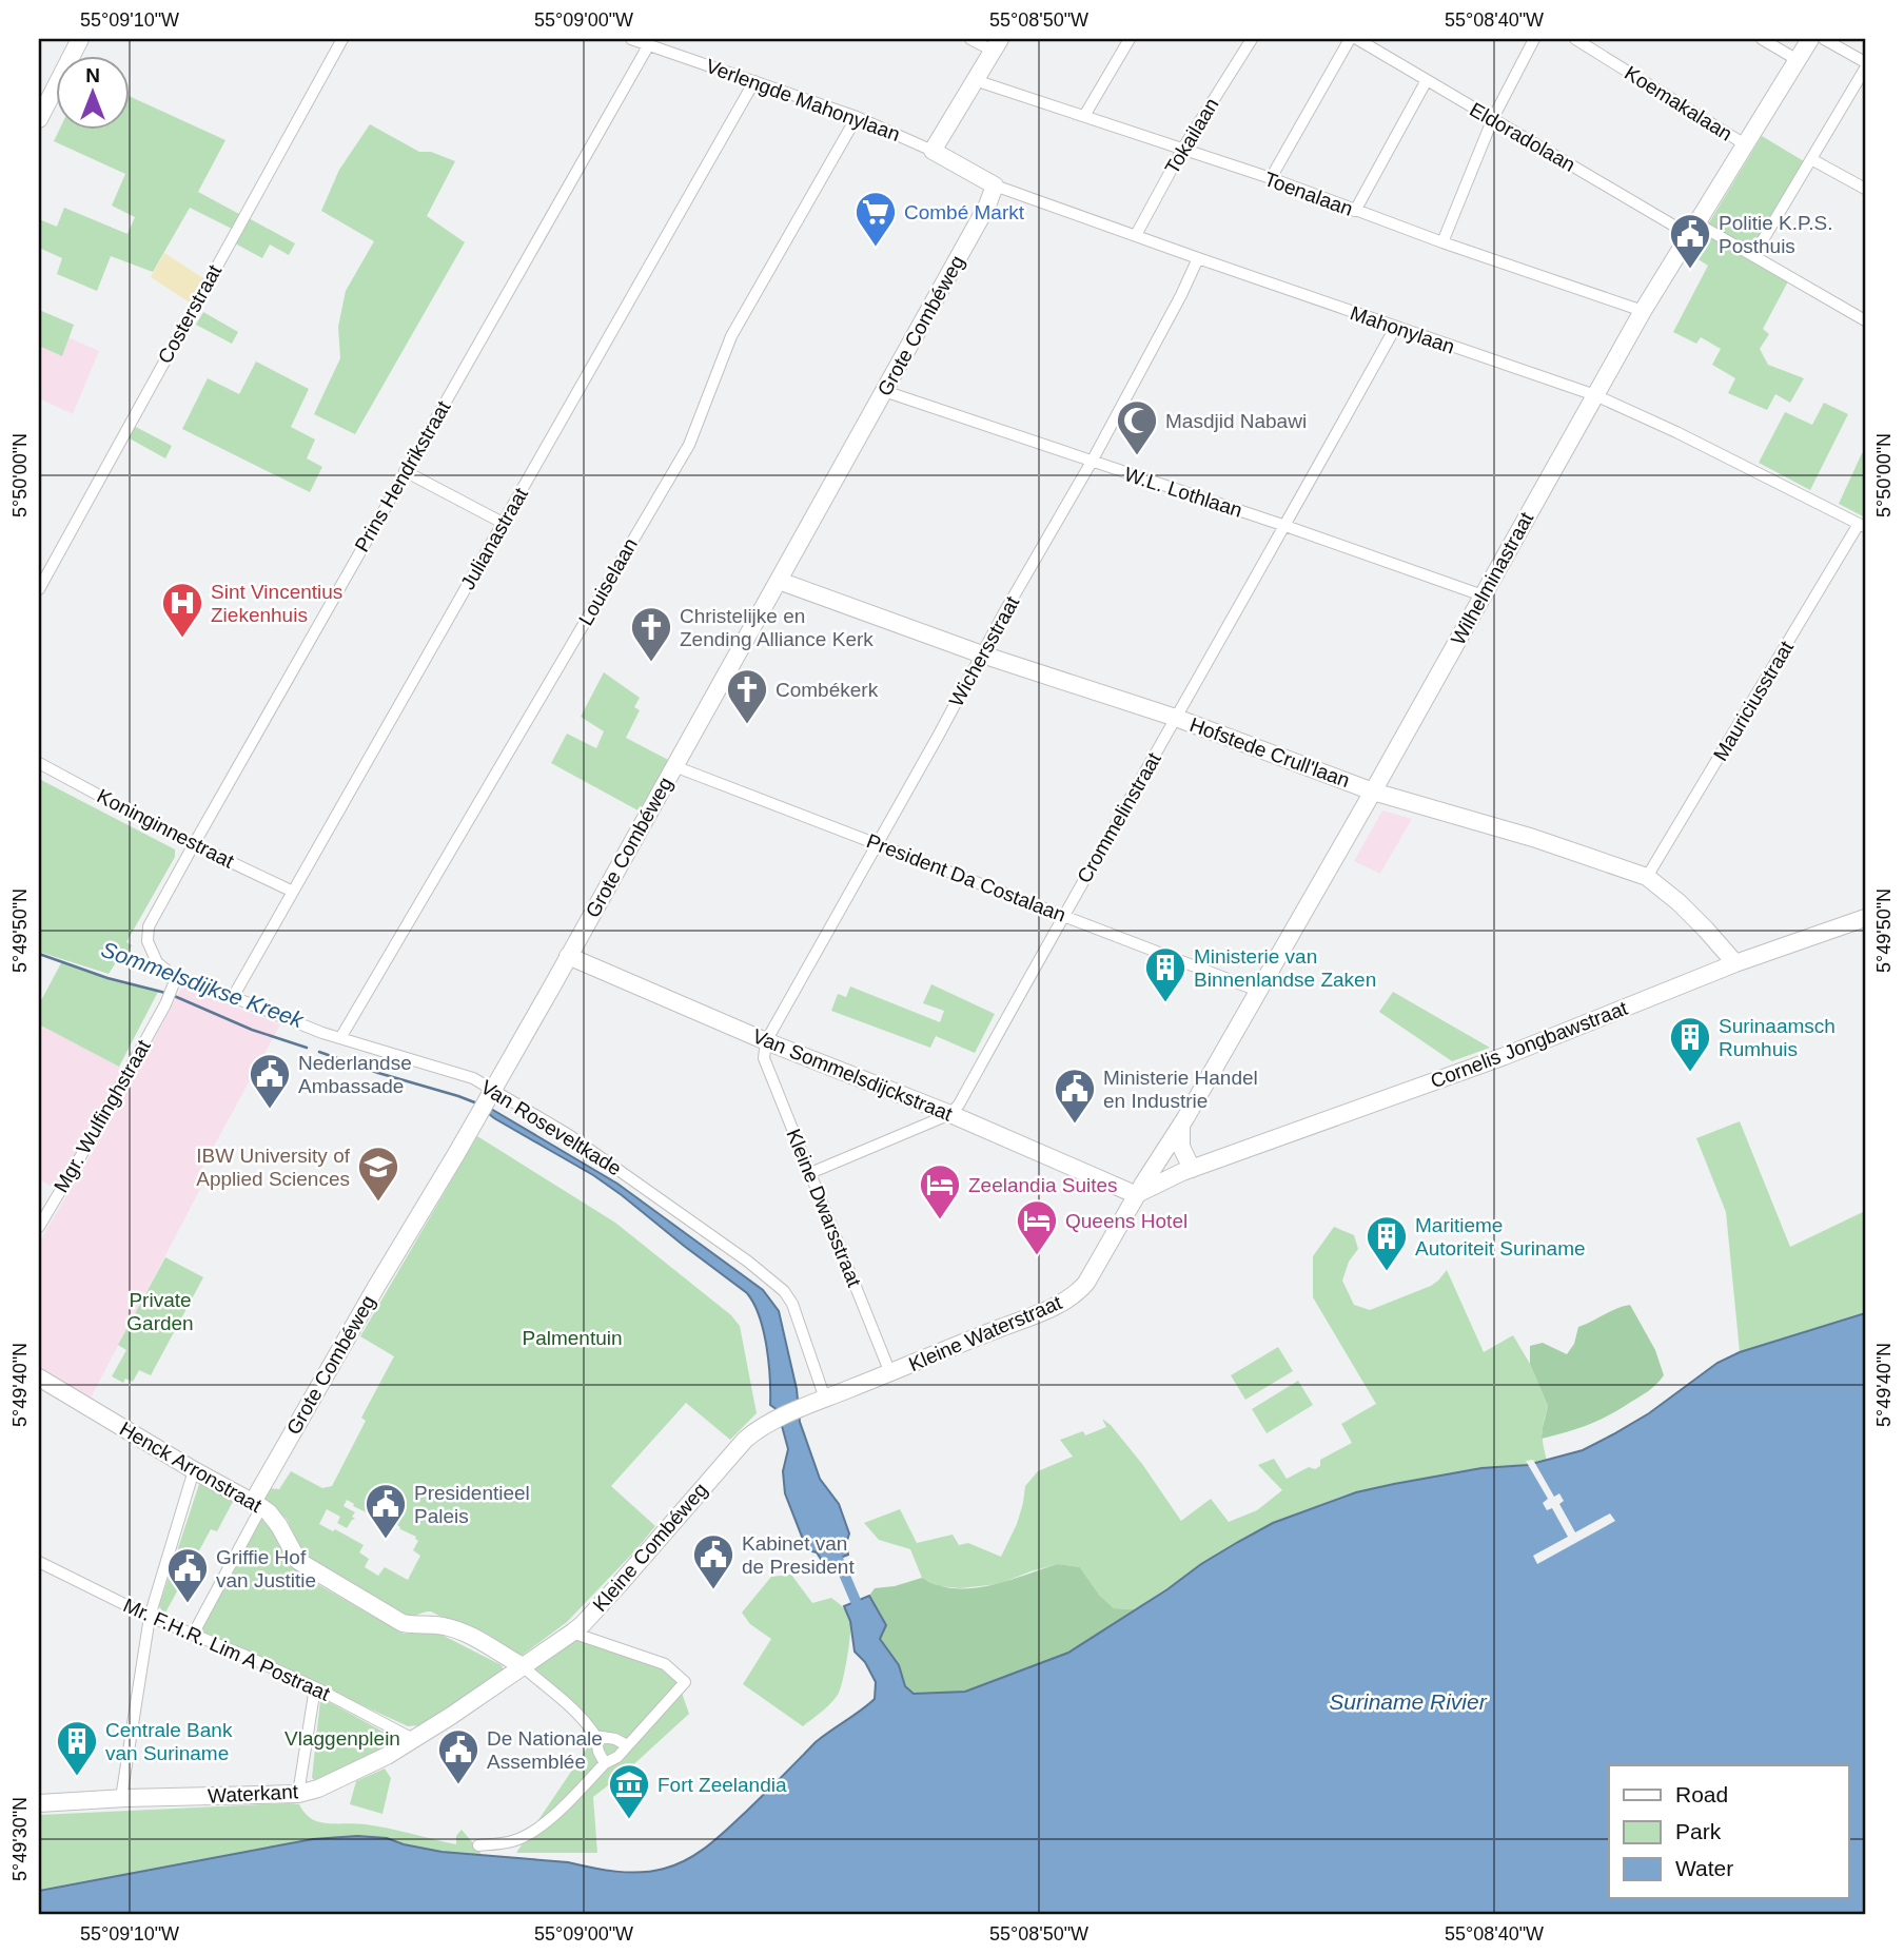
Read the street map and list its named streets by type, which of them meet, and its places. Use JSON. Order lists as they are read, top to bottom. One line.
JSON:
{"streets":{"street":["Verlengde Mahonylaan","Koemakalaan","Tokailaan","Eldoradolaan","Toenalaan","Costerstraat","Grote Combéweg","Mahonylaan","Prins Hendrikstraat","W.L. Lothlaan","Julianastraat","Wilhelminastraat","Louiselaan","Wichersstraat","Mauriciusstraat","Hofstede Crull'laan","Crommelinstraat","Koninginnestraat","President Da Costalaan","Cornelis Jongbawstraat","Van Sommelsdijckstraat","Mgr. Wulfinghstraat","Van Roseveltkade","Kleine Dwarsstraat","Kleine Waterstraat","Henck Arronstraat","Kleine Combéweg","Mr. F.H.R. Lim A Postraat","Waterkant"]},"crossings":[["Verlengde Mahonylaan","Mahonylaan"],["Verlengde Mahonylaan","Prins Hendrikstraat"],["Verlengde Mahonylaan","Julianastraat"],["Verlengde Mahonylaan","Louiselaan"],["Koemakalaan","Wilhelminastraat"],["Tokailaan","Toenalaan"],["Tokailaan","Mahonylaan"],["Eldoradolaan","Wilhelminastraat"],["Toenalaan","Wilhelminastraat"],["Grote Combéweg","Mahonylaan"],["Grote Combéweg","W.L. Lothlaan"],["Grote Combéweg","Hofstede Crull'laan"],["Grote Combéweg","President Da Costalaan"],["Grote Combéweg","Van Sommelsdijckstraat"],["Grote Combéweg","Van Roseveltkade"],["Grote Combéweg","Henck Arronstraat"],["Mahonylaan","Wilhelminastraat"],["Mahonylaan","Wichersstraat"],["Mahonylaan","Mauriciusstraat"],["Mahonylaan","Crommelinstraat"],["Prins Hendrikstraat","Koninginnestraat"],["Prins Hendrikstraat","Van Roseveltkade"],["W.L. Lothlaan","Wilhelminastraat"],["W.L. Lothlaan","Wichersstraat"],["W.L. Lothlaan","Crommelinstraat"],["Julianastraat","Koninginnestraat"],["Julianastraat","Van Roseveltkade"],["Wilhelminastraat","Hofstede Crull'laan"],["Wilhelminastraat","President Da Costalaan"],["Wilhelminastraat","Kleine Waterstraat"],["Louiselaan","Van Roseveltkade"],["Wichersstraat","Hofstede Crull'laan"],["Wichersstraat","President Da Costalaan"],["Wichersstraat","Van Sommelsdijckstraat"],["Wichersstraat","Kleine Dwarsstraat"],["Mauriciusstraat","Hofstede Crull'laan"],["Hofstede Crull'laan","Crommelinstraat"],["Hofstede Crull'laan","Cornelis Jongbawstraat"],["Crommelinstraat","President Da Costalaan"],["Crommelinstraat","Van Sommelsdijckstraat"],["Van Sommelsdijckstraat","Kleine Dwarsstraat"],["Van Sommelsdijckstraat","Kleine Waterstraat"],["Mgr. Wulfinghstraat","Van Roseveltkade"],["Van Roseveltkade","Kleine Waterstraat"],["Kleine Dwarsstraat","Kleine Waterstraat"],["Kleine Waterstraat","Kleine Combéweg"],["Henck Arronstraat","Kleine Combéweg"],["Henck Arronstraat","Waterkant"],["Kleine Combéweg","Waterkant"],["Mr. F.H.R. Lim A Postraat","Waterkant"]],"water":["Sommelsdijkse Kreek","Suriname Rivier"],"parks":["Private Garden","Palmentuin","Vlaggenplein"],"places":{"supermarket":["Combé Markt"],"public building":["Politie K.P.S. Posthuis","Nederlandse Ambassade","Ministerie Handel en Industrie","Presidentieel Paleis","Kabinet van de President","Griffie Hof van Justitie","De Nationale Assemblée"],"mosque":["Masdjid Nabawi"],"hospital":["Sint Vincentius Ziekenhuis"],"church":["Christelijke en Zending Alliance Kerk","Combékerk"],"building":["Ministerie van Binnenlandse Zaken","Surinaamsch Rumhuis","Maritieme Autoriteit Suriname","Centrale Bank van Suriname"],"school or university":["IBW University of Applied Sciences"],"hotel":["Zeelandia Suites","Queens Hotel"],"museum":["Fort Zeelandia"]},"legend":["Road","Park","Water"],"north":"top","coordinates":["55°09'10\"W","55°09'00\"W","55°08'50\"W","55°08'40\"W","5°50'00\"N","5°49'50\"N","5°49'40\"N","5°49'30\"N"]}
